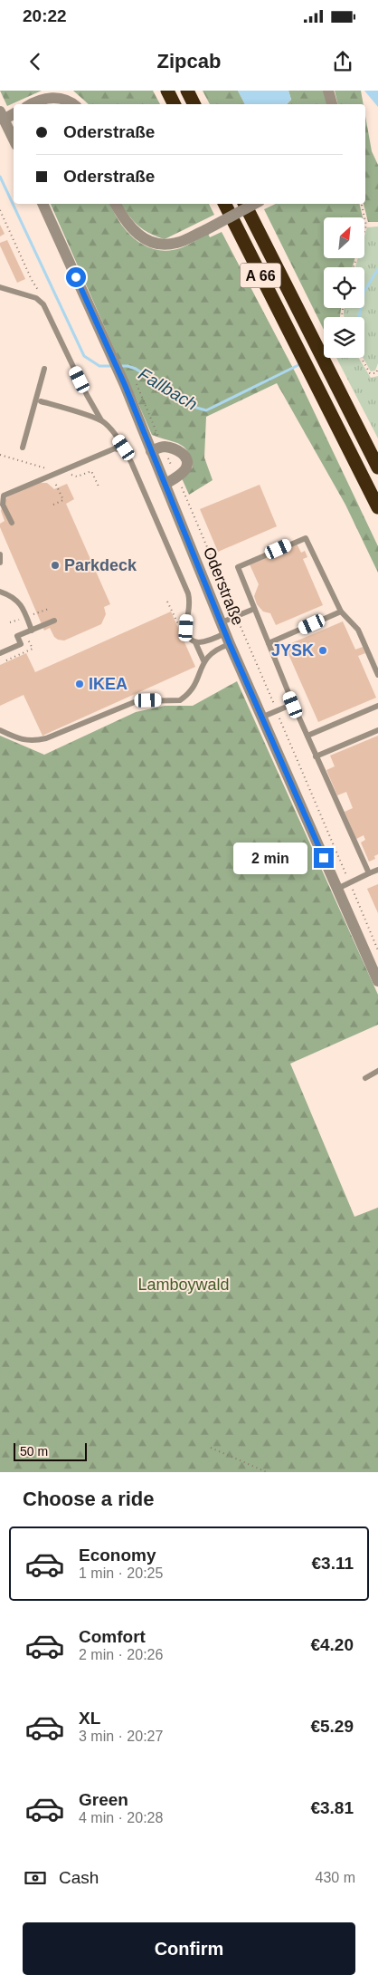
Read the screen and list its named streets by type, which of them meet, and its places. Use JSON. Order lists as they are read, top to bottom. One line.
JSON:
{"streets":{"highway":["A 66"],"street":["Oderstraße"]},"water":["Fallbach"],"parks":["Lamboywald"],"places":["Parkdeck","JYSK","IKEA"],"scale_bar":"50 m","north":"top right","page":{"status":"20:22","header":"Zipcab","banner":["Oderstraße","Oderstraße"],"bubble":"2 min","scale":"50 m","heading":"Choose a ride","list":[{"name":"Economy","note":"1 min · 20:25","value":"€3.11"},{"name":"Comfort","note":"2 min · 20:26","value":"€4.20"},{"name":"XL","note":"3 min · 20:27","value":"€5.29"},{"name":"Green","note":"4 min · 20:28","value":"€3.81"}],"pay":["Cash","430 m"],"buttons":"Confirm"}}
